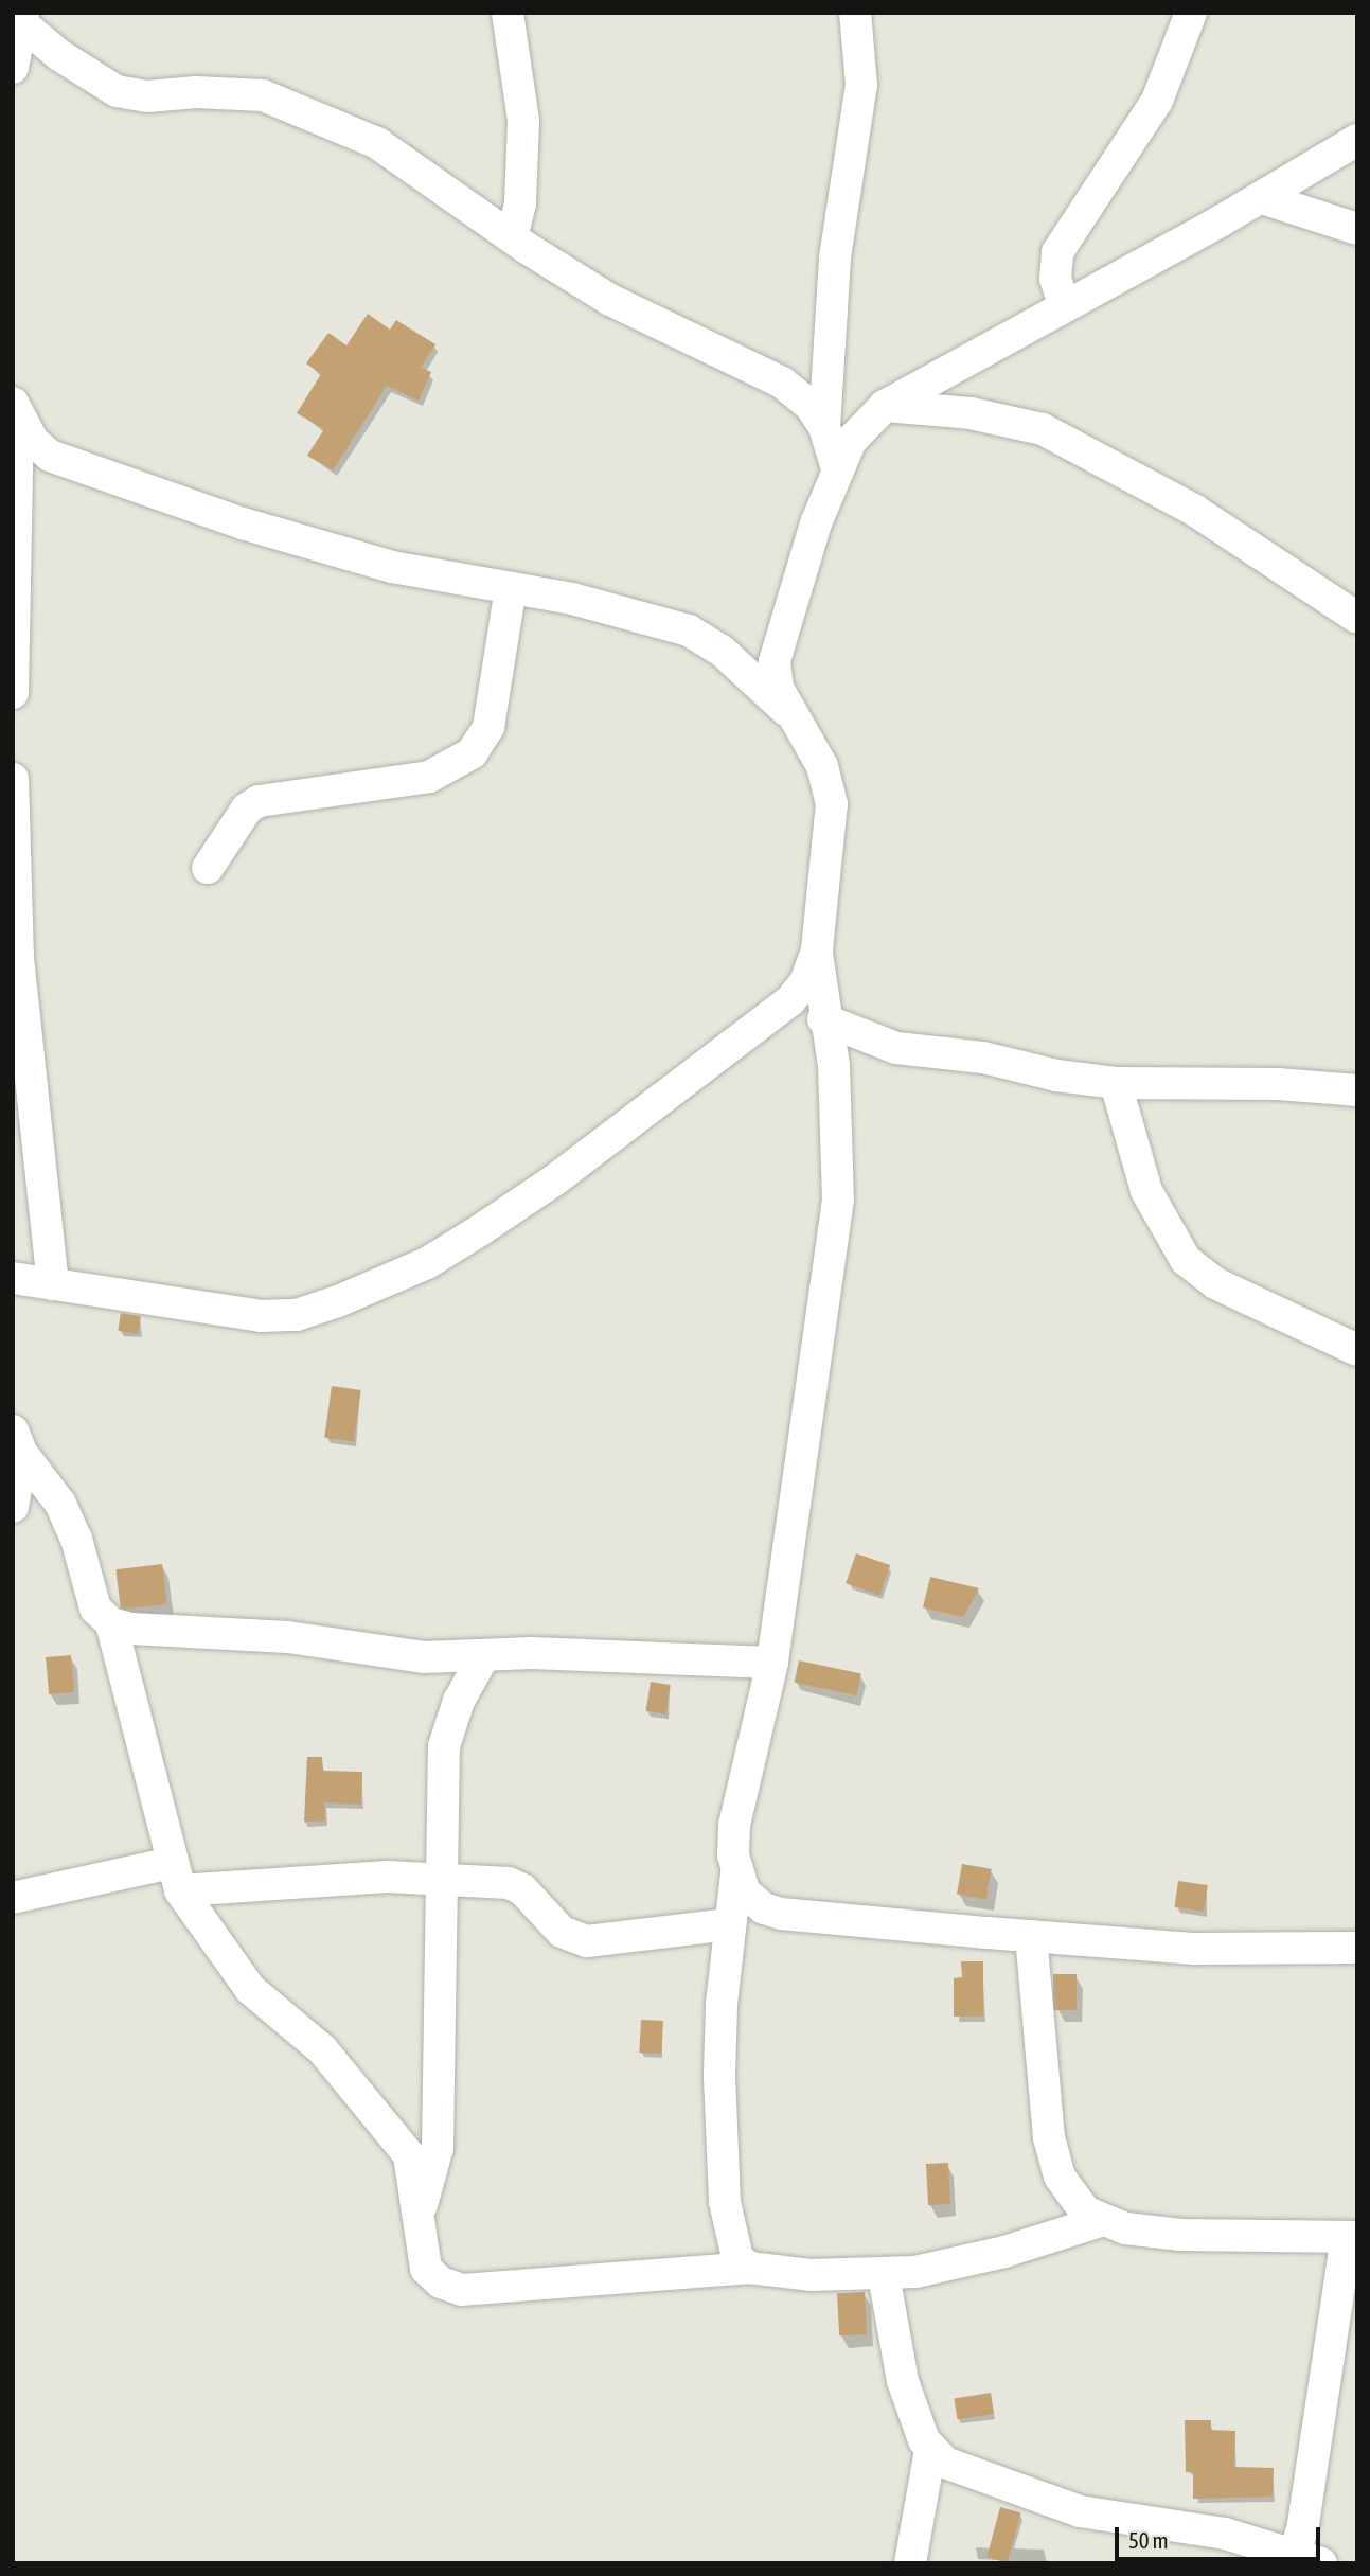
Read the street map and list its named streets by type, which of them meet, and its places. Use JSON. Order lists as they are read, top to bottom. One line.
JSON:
{"scale_bar":"50 m"}
